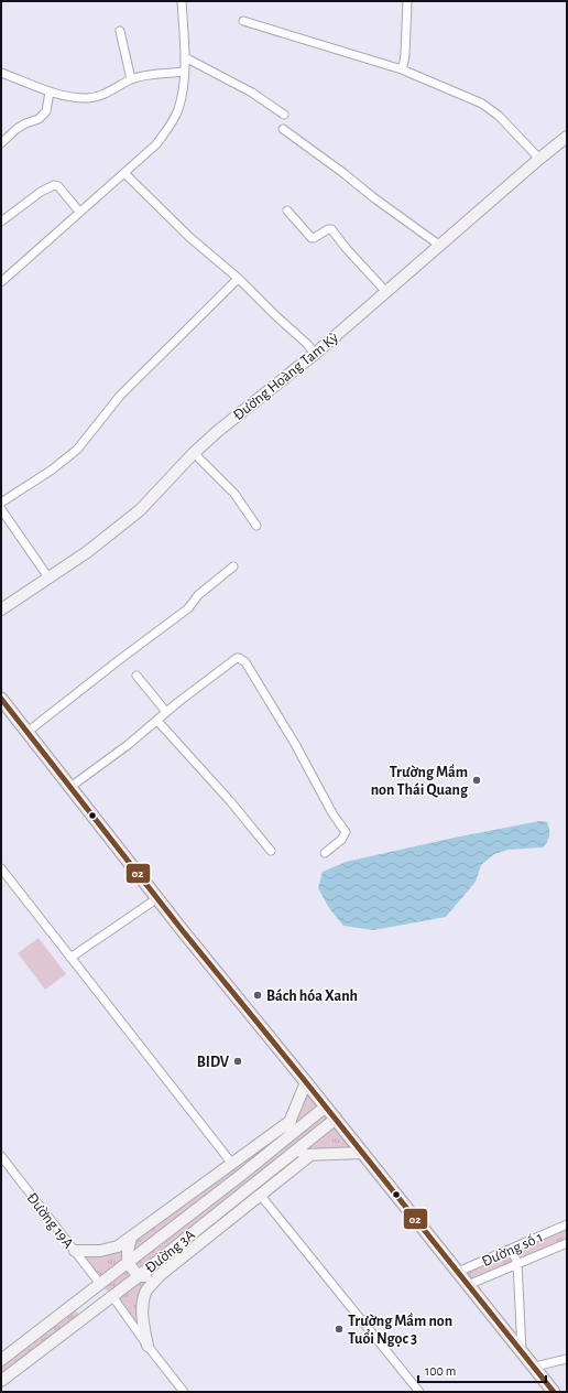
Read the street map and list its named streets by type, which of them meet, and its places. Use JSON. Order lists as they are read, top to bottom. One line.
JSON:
{"streets":{"street":["Đường Hoàng Tam Kỳ","Đường 19A","Đường số 1","Đường 3A"]},"crossings":[["Đường 19A","Đường 3A"]],"places":["Trường Mầm non Thái Quang","Bách hóa Xanh","BIDV","Trường Mầm non Tuổi Ngọc 3"],"lines":["transit line 02"],"scale_bar":"100 m"}
